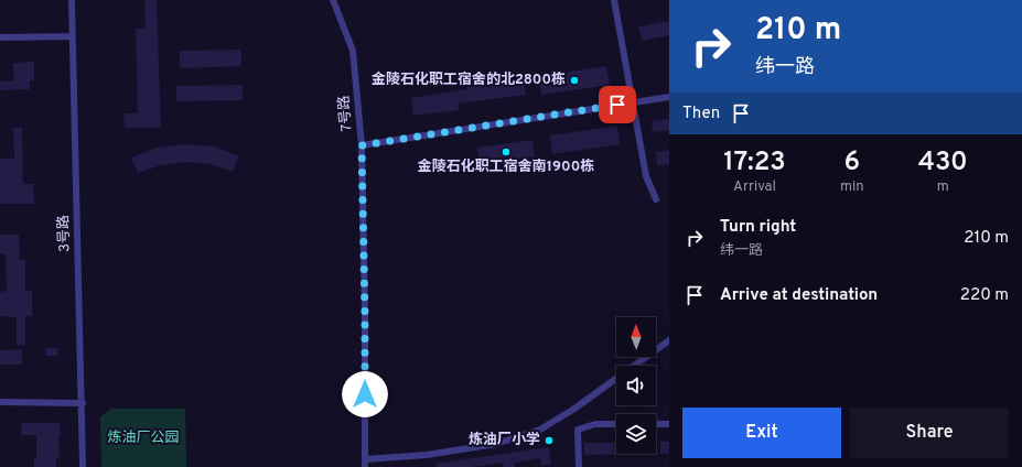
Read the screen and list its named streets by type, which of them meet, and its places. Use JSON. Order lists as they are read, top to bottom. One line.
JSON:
{"streets":{"street":["7号路","3号路"]},"parks":["炼油厂公园"],"places":["金陵石化职工宿舍的北2800栋","金陵石化职工宿舍南1900栋","炼油厂小学"],"north":"top","page":{"turn":["210 m","纬一路"],"then":"Then","eta":["17:23","Arrival","6","min","430","m"],"list":[{"name":"Turn right","note":"纬一路","value":"210 m"},{"name":"Arrive at destination","value":"220 m"}],"buttons":["Exit","Share"]}}
